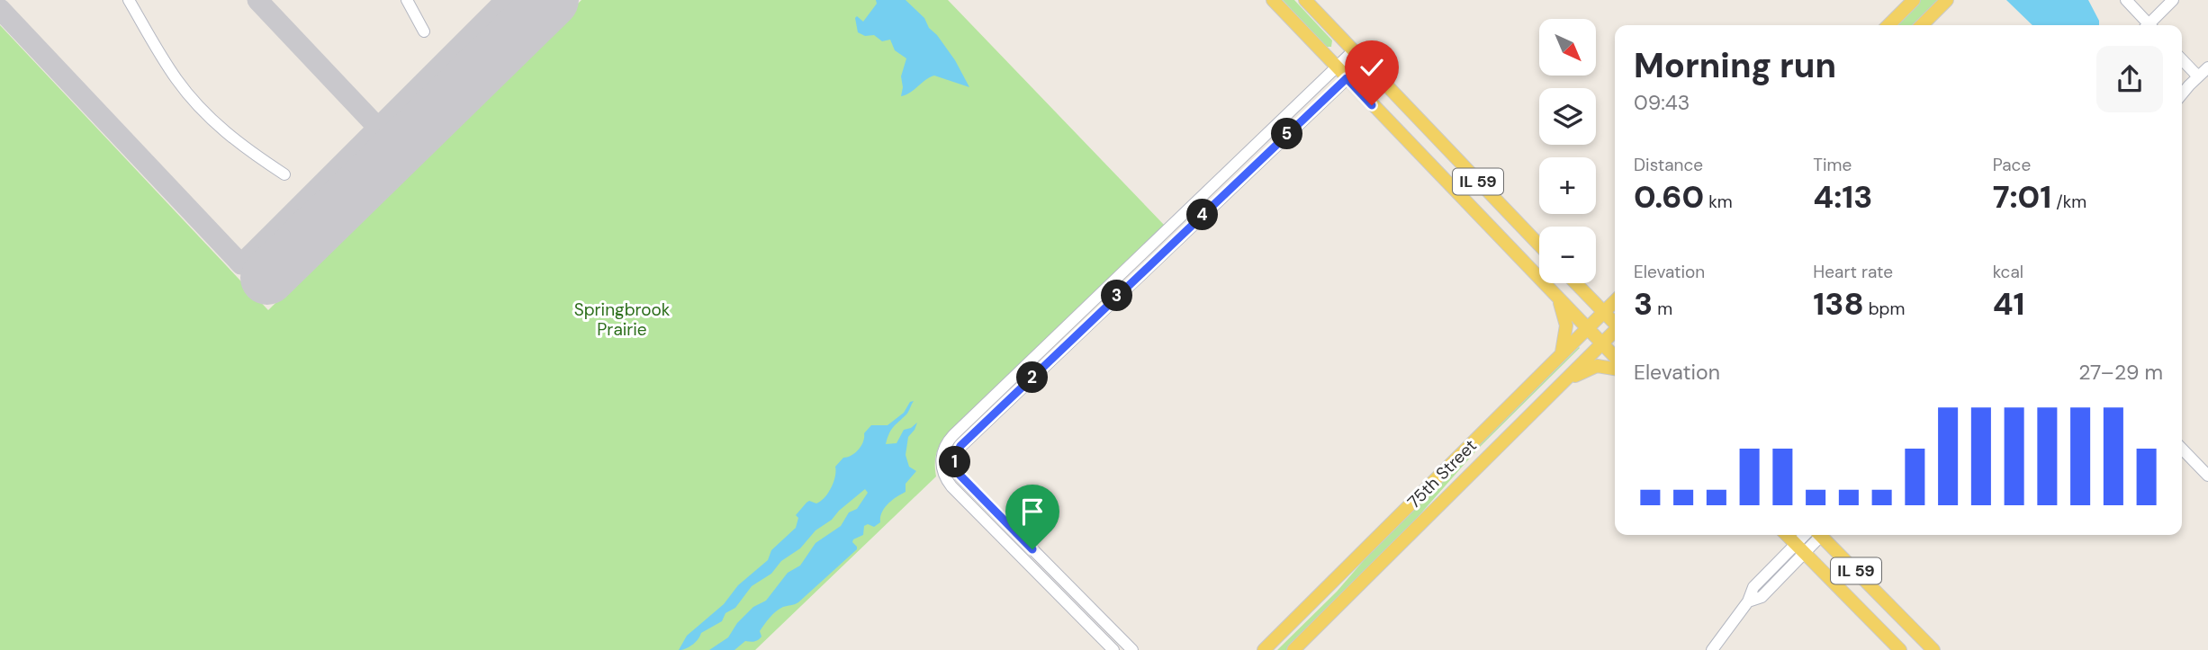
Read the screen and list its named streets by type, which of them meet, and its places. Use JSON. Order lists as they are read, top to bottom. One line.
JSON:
{"streets":{"main road":["IL 59","75th Street"]},"crossings":[["IL 59","75th Street"]],"parks":["Springbrook Prairie"],"north":"bottom right","page":{"map_buttons":["+","−"],"heading":["Morning run","09:43"],"pins":["5","4","3","2","1"],"stats":[["Distance","0.60 km"],["Time","4:13"],["Pace","7:01 /km"],["Elevation","3 m"],["Heart rate","138 bpm"],["kcal","41"]],"chart":["Elevation","27–29 m"]}}
